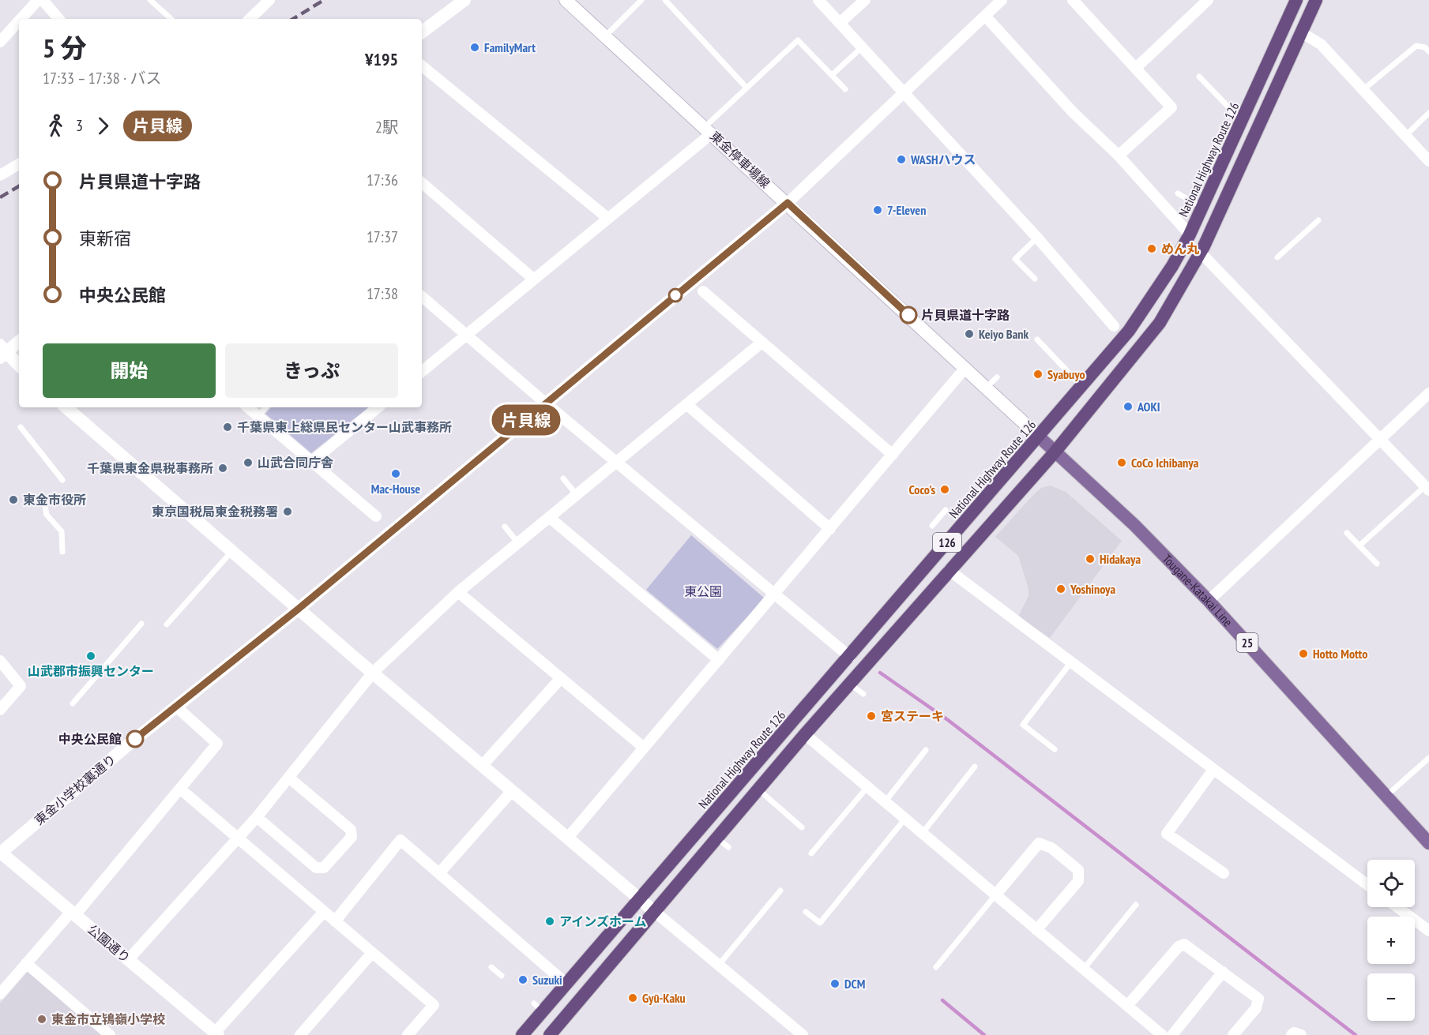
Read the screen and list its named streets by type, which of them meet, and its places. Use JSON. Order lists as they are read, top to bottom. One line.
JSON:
{"streets":{"highway":["National Highway Route 126","126"],"main road":["Tougane-Katakai Line","25"],"street":["東金停車場線","東金小学校裏通り","公園通り"]},"crossings":[["東金停車場線","National Highway Route 126"],["東金停車場線","25"],["東金停車場線","東金小学校裏通り"],["National Highway Route 126","126"],["National Highway Route 126","25"],["126","Tougane-Katakai Line"],["126","25"],["Tougane-Katakai Line","25"],["東金小学校裏通り","公園通り"]],"parks":["東公園"],"places":["FamilyMart","WASHハウス","7-Eleven","めん丸","片貝県道十字路","Keiyo Bank","Syabuyo","AOKI","千葉県東上総県民センター山武事務所","山武合同庁舎","CoCo Ichibanya","千葉県東金県税事務所","Mac-House","Coco's","東金市役所","東京国税局東金税務署","Hidakaya","Yoshinoya","Hotto Motto","山武郡市振興センター","宮ステーキ","中央公民館","アインズホーム","Suzuki","DCM","Gyū-Kaku","東金市立鴇嶺小学校"],"lines":["bus line 片貝線"],"page":{"on_map":"片貝線","heading":["5 分","17:33 – 17:38 · バス","¥195"],"legs":["3","片貝線","2駅"],"list":[{"name":"片貝県道十字路","value":"17:36"},{"name":"東新宿","value":"17:37"},{"name":"中央公民館","value":"17:38"}],"buttons":["開始","きっぷ"],"map_buttons":["+","−"]}}
